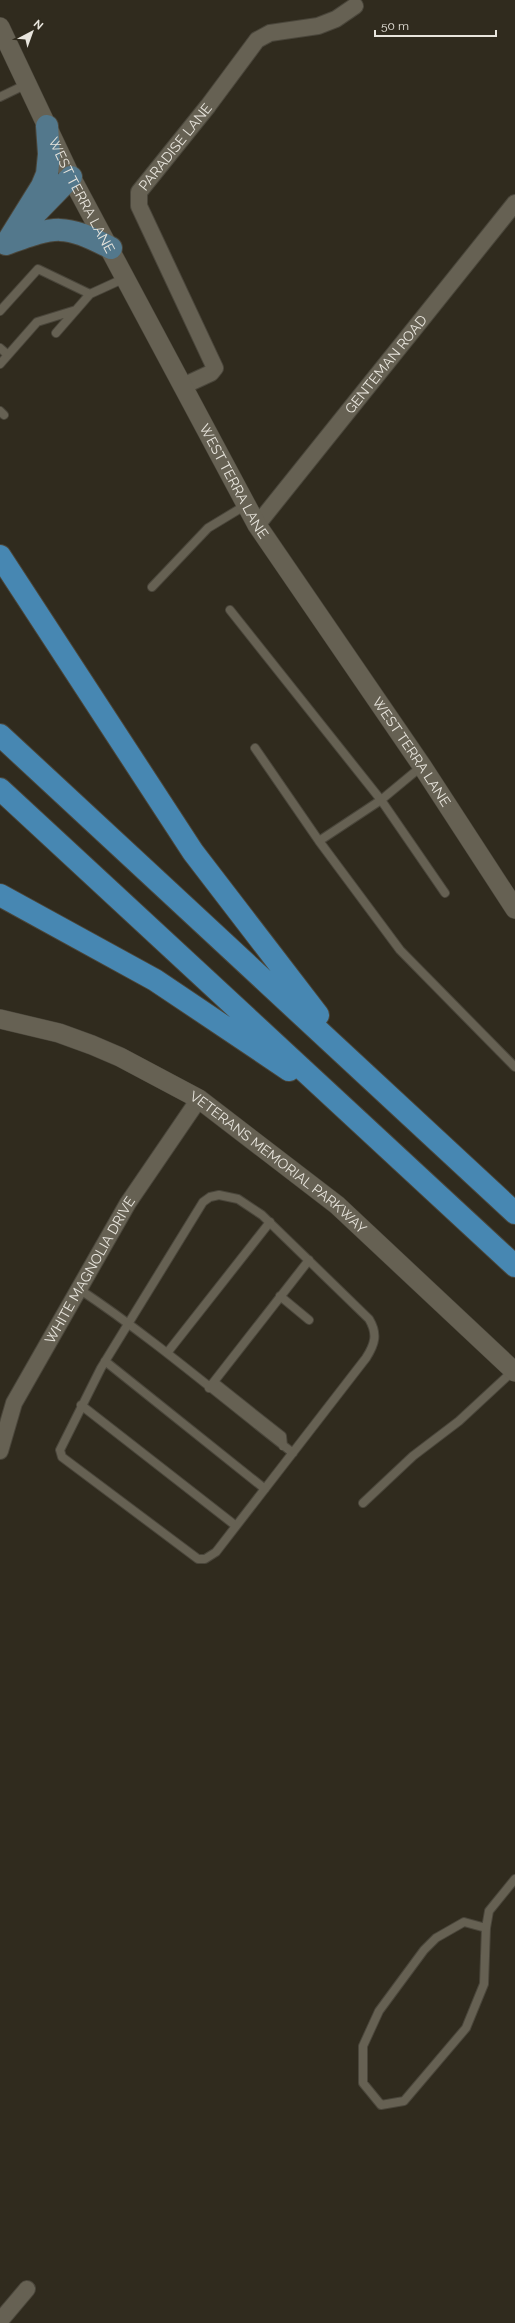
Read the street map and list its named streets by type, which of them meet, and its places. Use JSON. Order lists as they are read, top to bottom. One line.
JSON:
{"streets":{"street":["PARADISE LANE","WEST TERRA LANE","GENTEMAN ROAD","VETERANS MEMORIAL PARKWAY","WHITE MAGNOLIA DRIVE"]},"crossings":[["PARADISE LANE","WEST TERRA LANE"],["WEST TERRA LANE","GENTEMAN ROAD"],["VETERANS MEMORIAL PARKWAY","WHITE MAGNOLIA DRIVE"]],"scale_bar":"50 m","north":"top right"}
